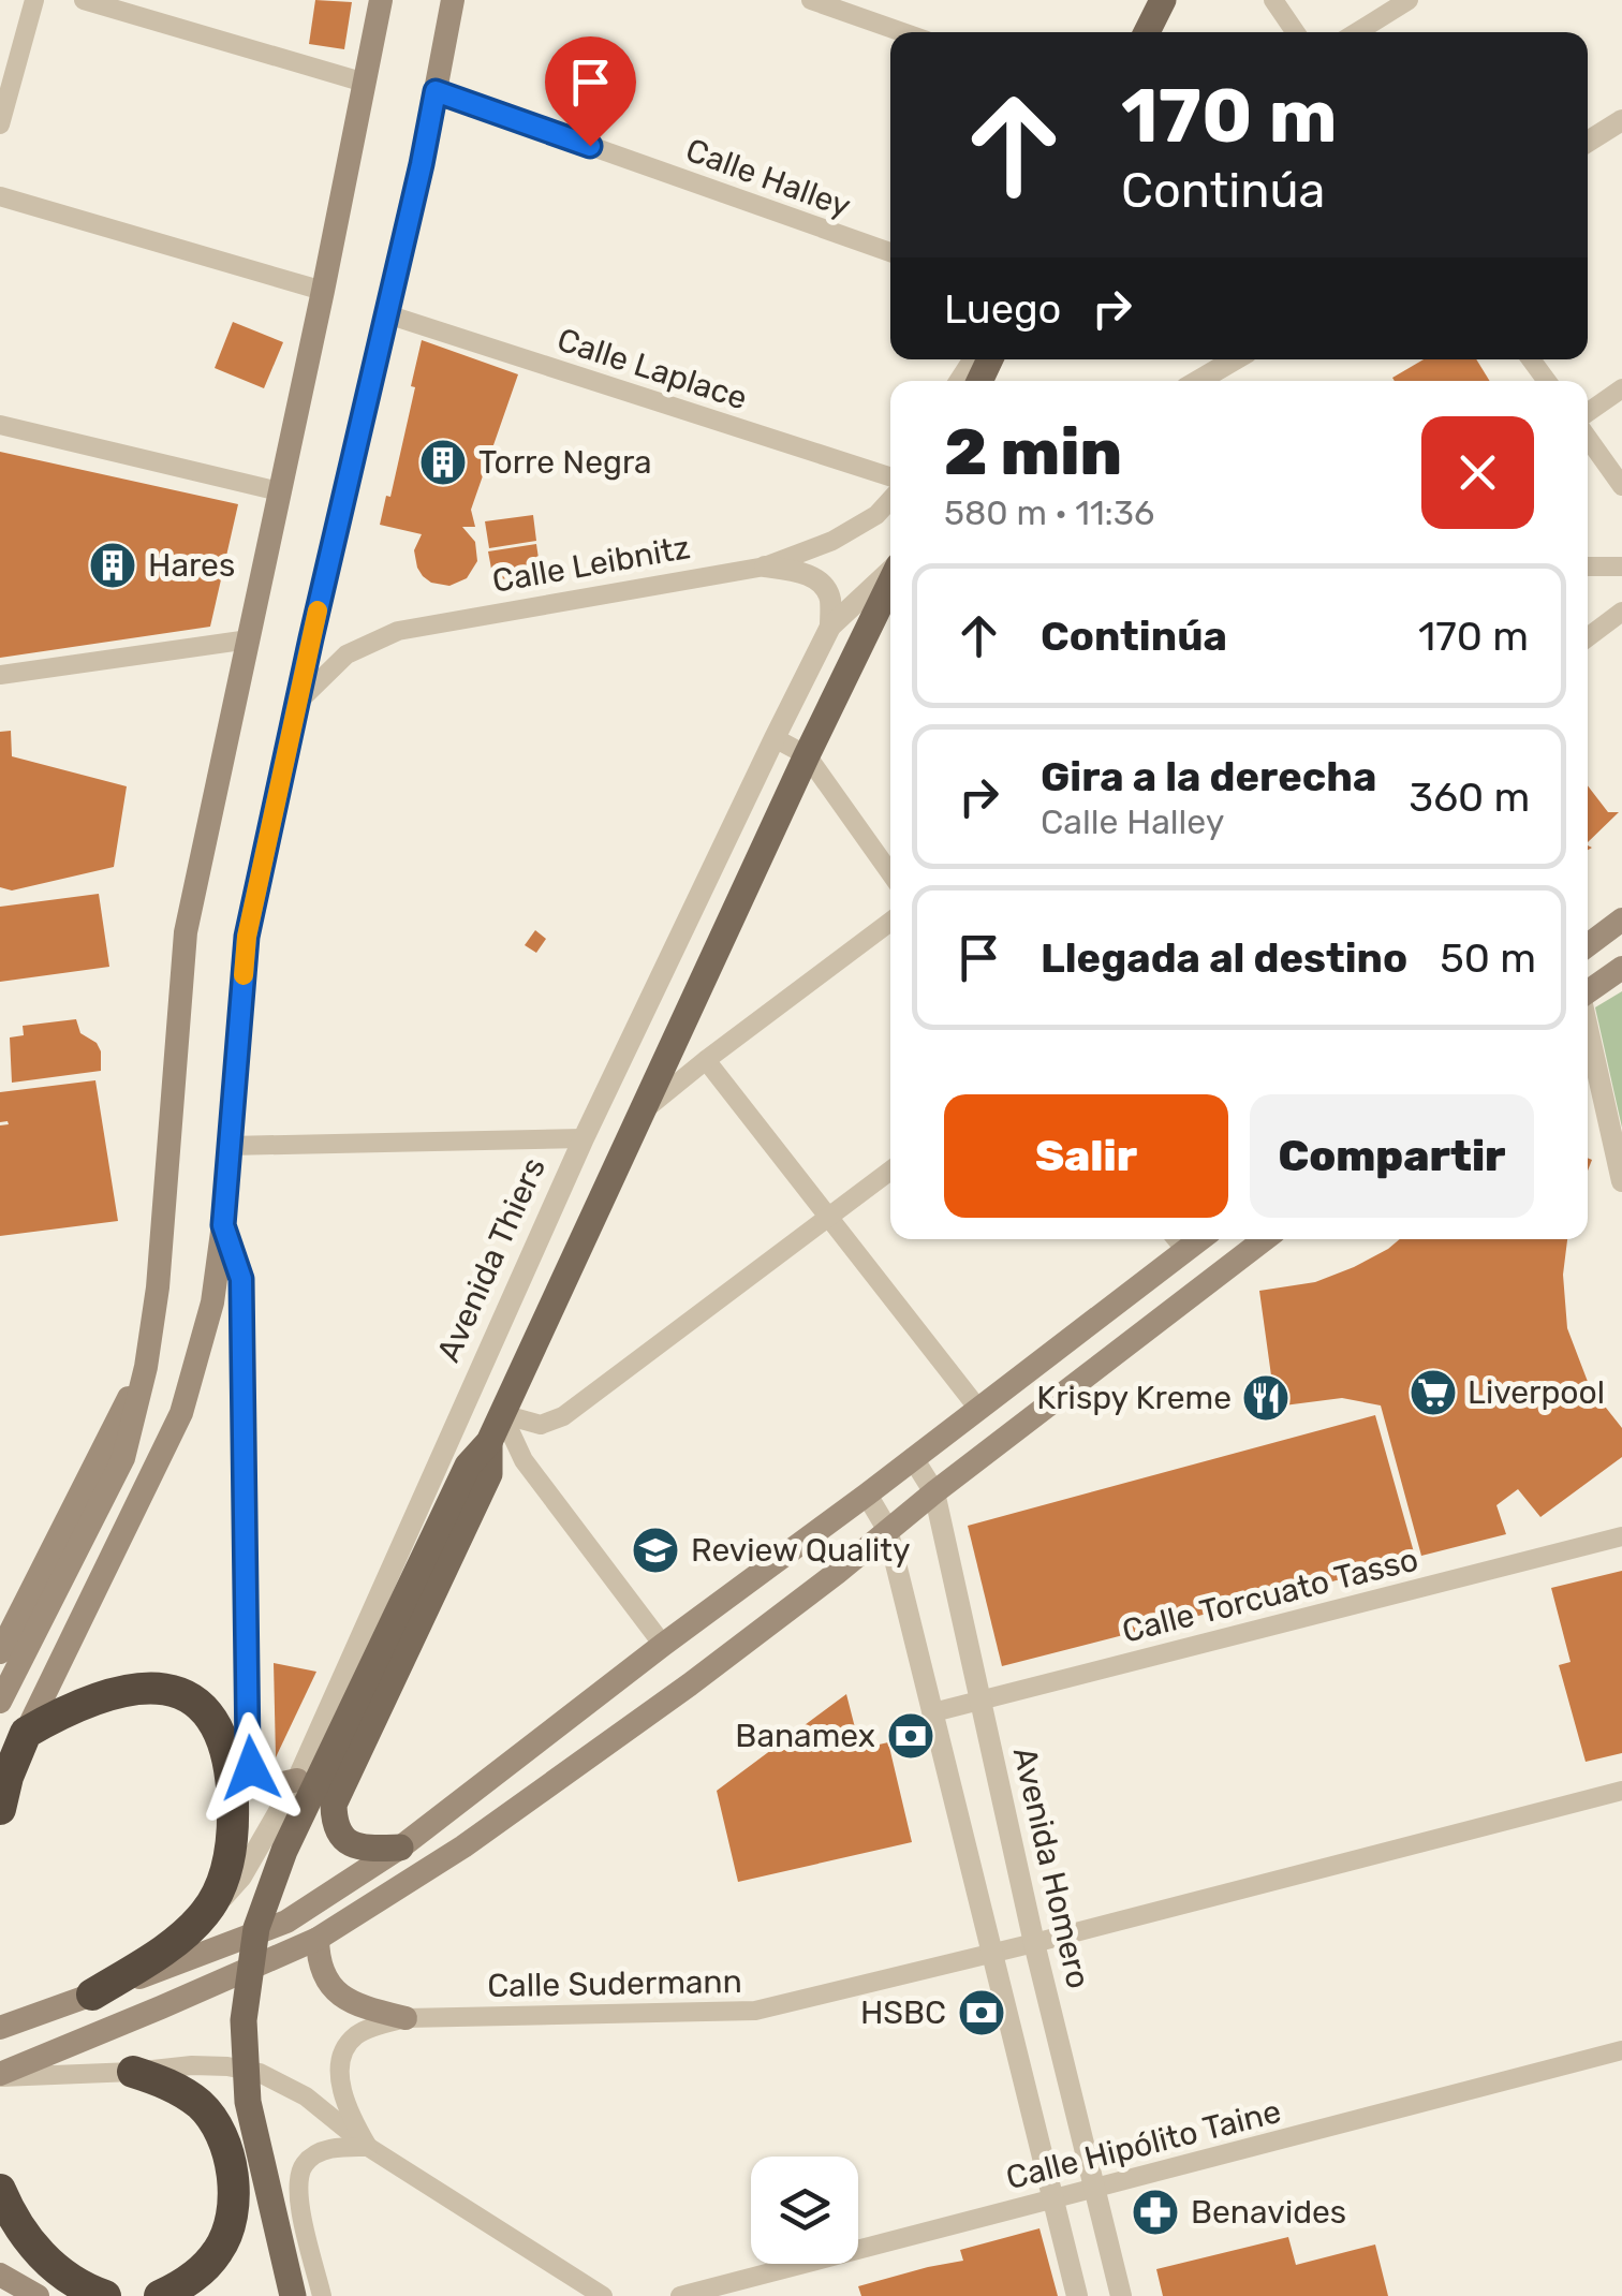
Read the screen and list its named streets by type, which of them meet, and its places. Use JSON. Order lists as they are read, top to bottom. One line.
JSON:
{"streets":{"street":["Calle Halley","Calle Laplace","Calle Leibnitz","Avenida Thiers","Calle Torcuato Tasso","Avenida Homero","Calle Sudermann","Calle Hipólito Taine"]},"crossings":[["Calle Torcuato Tasso","Avenida Homero"],["Avenida Homero","Calle Sudermann"],["Avenida Homero","Calle Hipólito Taine"]],"places":{"building":["Torre Negra","Hares"],"supermarket":["Liverpool"],"restaurant":["Krispy Kreme"],"school or university":["Review Quality"],"bank":["Banamex","HSBC"],"pharmacy":["Benavides"]},"page":{"turn":["170 m","Continúa"],"then":"Luego","heading":["2 min","580 m · 11:36"],"list":[{"name":"Continúa","value":"170 m"},{"name":"Gira a la derecha","note":"Calle Halley","value":"360 m"},{"name":"Llegada al destino","value":"50 m"}],"buttons":["Salir","Compartir"]}}
